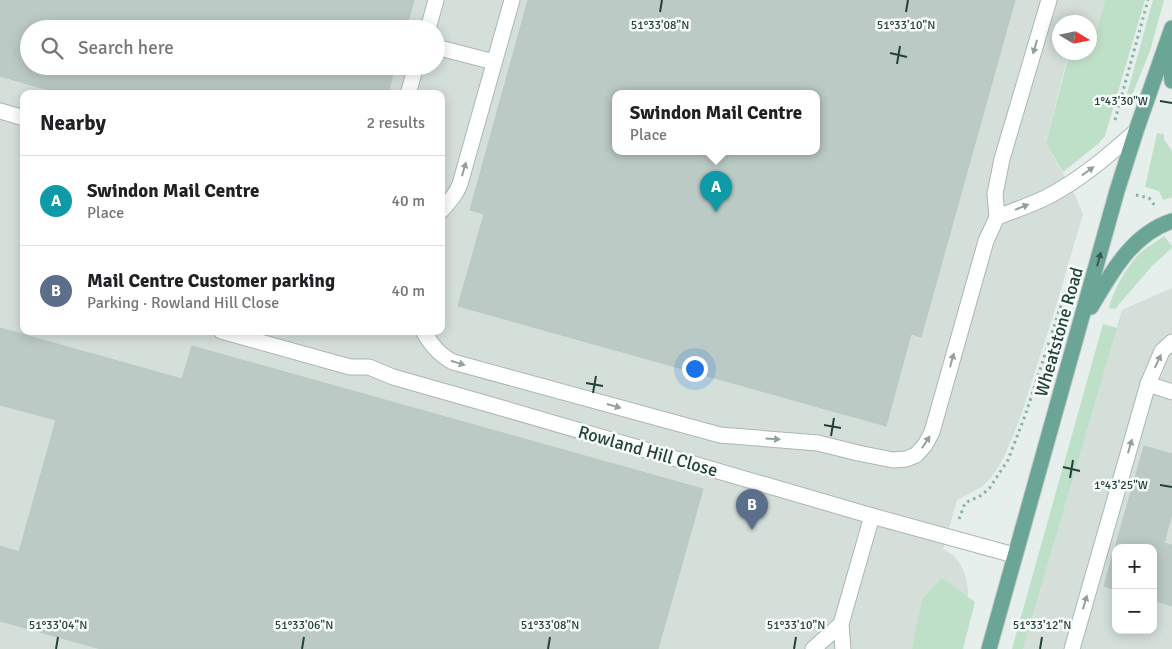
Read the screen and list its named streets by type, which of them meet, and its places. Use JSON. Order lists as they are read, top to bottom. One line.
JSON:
{"streets":{"main road":["Wheatstone Road"],"street":["Rowland Hill Close"]},"crossings":[["Wheatstone Road","Rowland Hill Close"]],"north":"right","page":{"search":"Search here","popup":["Swindon Mail Centre","Place"],"heading":["Nearby","2 results"],"list":[{"mark":"A","name":"Swindon Mail Centre","note":"Place","value":"40 m"},{"mark":"B","name":"Mail Centre Customer parking","note":"Parking · Rowland Hill Close","value":"40 m"}],"pins":["A","B"],"map_buttons":["+","−"]},"coordinates":["51°33'08\"N","51°33'10\"N","1°43'30\"W","1°43'25\"W","51°33'04\"N","51°33'06\"N","51°33'12\"N"]}
